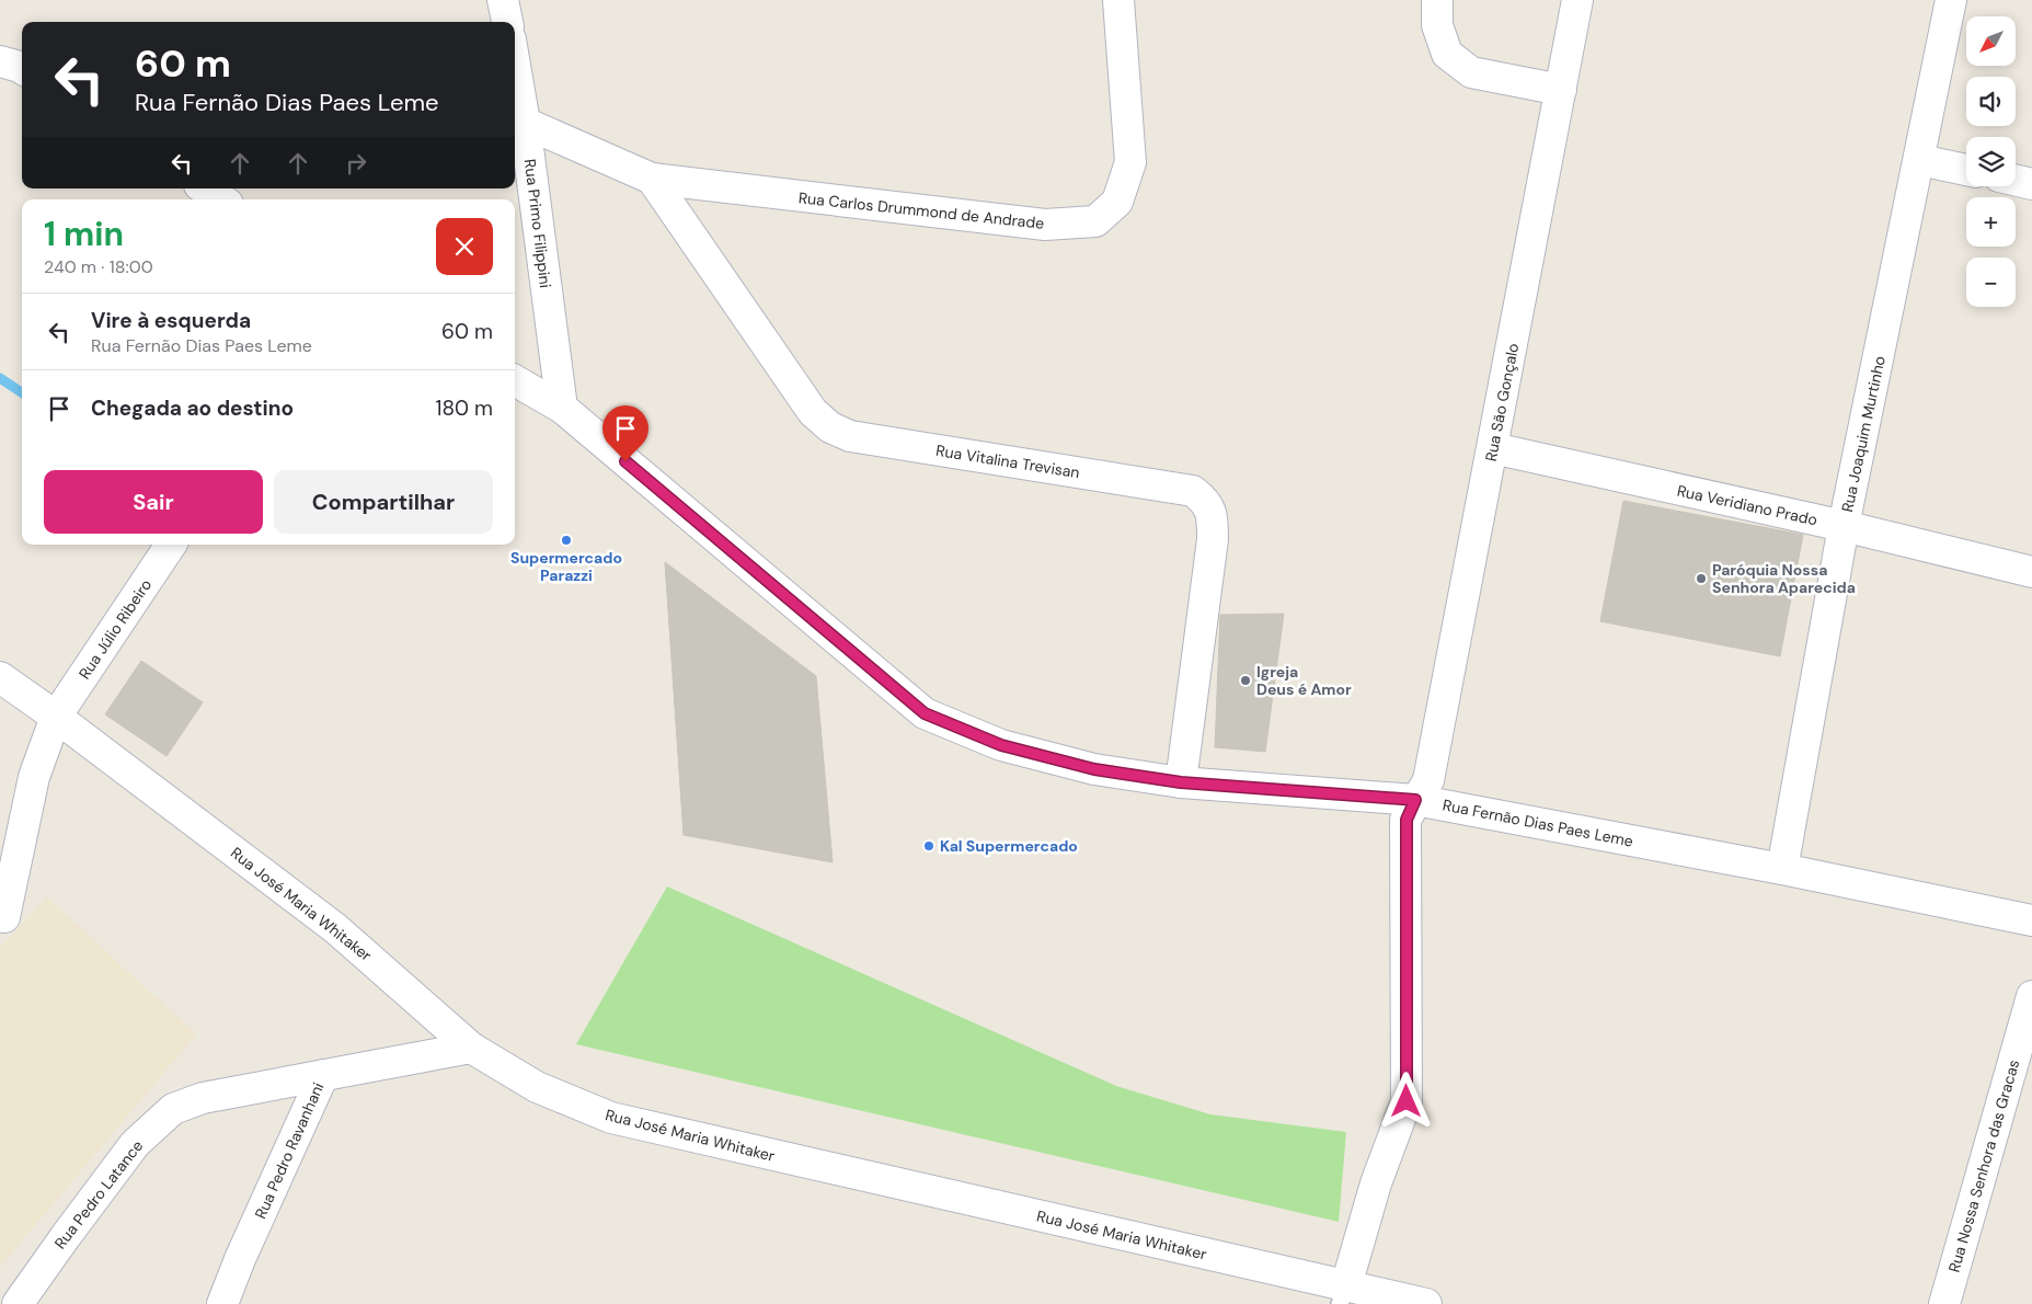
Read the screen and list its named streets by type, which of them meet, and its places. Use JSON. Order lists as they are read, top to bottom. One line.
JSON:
{"streets":{"street":["Rua Carlos Drummond de Andrade","Rua Primo Filippini","Rua São Gonçalo","Rua Joaquim Murtinho","Rua Vitalina Trevisan","Rua Veridiano Prado","Rua Júlio Ribeiro","Rua Fernão Dias Paes Leme","Rua José Maria Whitaker","Rua Pedro Ravanhani","Rua Nossa Senhora das Gracas","Rua Pedro Latance"]},"crossings":[["Rua Carlos Drummond de Andrade","Rua Primo Filippini"],["Rua Carlos Drummond de Andrade","Rua Vitalina Trevisan"],["Rua Primo Filippini","Rua Fernão Dias Paes Leme"],["Rua São Gonçalo","Rua Veridiano Prado"],["Rua São Gonçalo","Rua Fernão Dias Paes Leme"],["Rua São Gonçalo","Rua José Maria Whitaker"],["Rua Joaquim Murtinho","Rua Veridiano Prado"],["Rua Joaquim Murtinho","Rua Fernão Dias Paes Leme"],["Rua Vitalina Trevisan","Rua Fernão Dias Paes Leme"],["Rua Júlio Ribeiro","Rua José Maria Whitaker"],["Rua José Maria Whitaker","Rua Pedro Ravanhani"],["Rua Pedro Ravanhani","Rua Pedro Latance"]],"places":["Supermercado Parazzi","Paróquia Nossa Senhora Aparecida","Igreja Deus é Amor","Kal Supermercado"],"north":"bottom left","page":{"map_buttons":["+","−"],"turn":["60 m","Rua Fernão Dias Paes Leme"],"heading":["1 min","240 m · 18:00"],"list":[{"name":"Vire à esquerda","note":"Rua Fernão Dias Paes Leme","value":"60 m"},{"name":"Chegada ao destino","value":"180 m"}],"buttons":["Sair","Compartilhar"]}}
